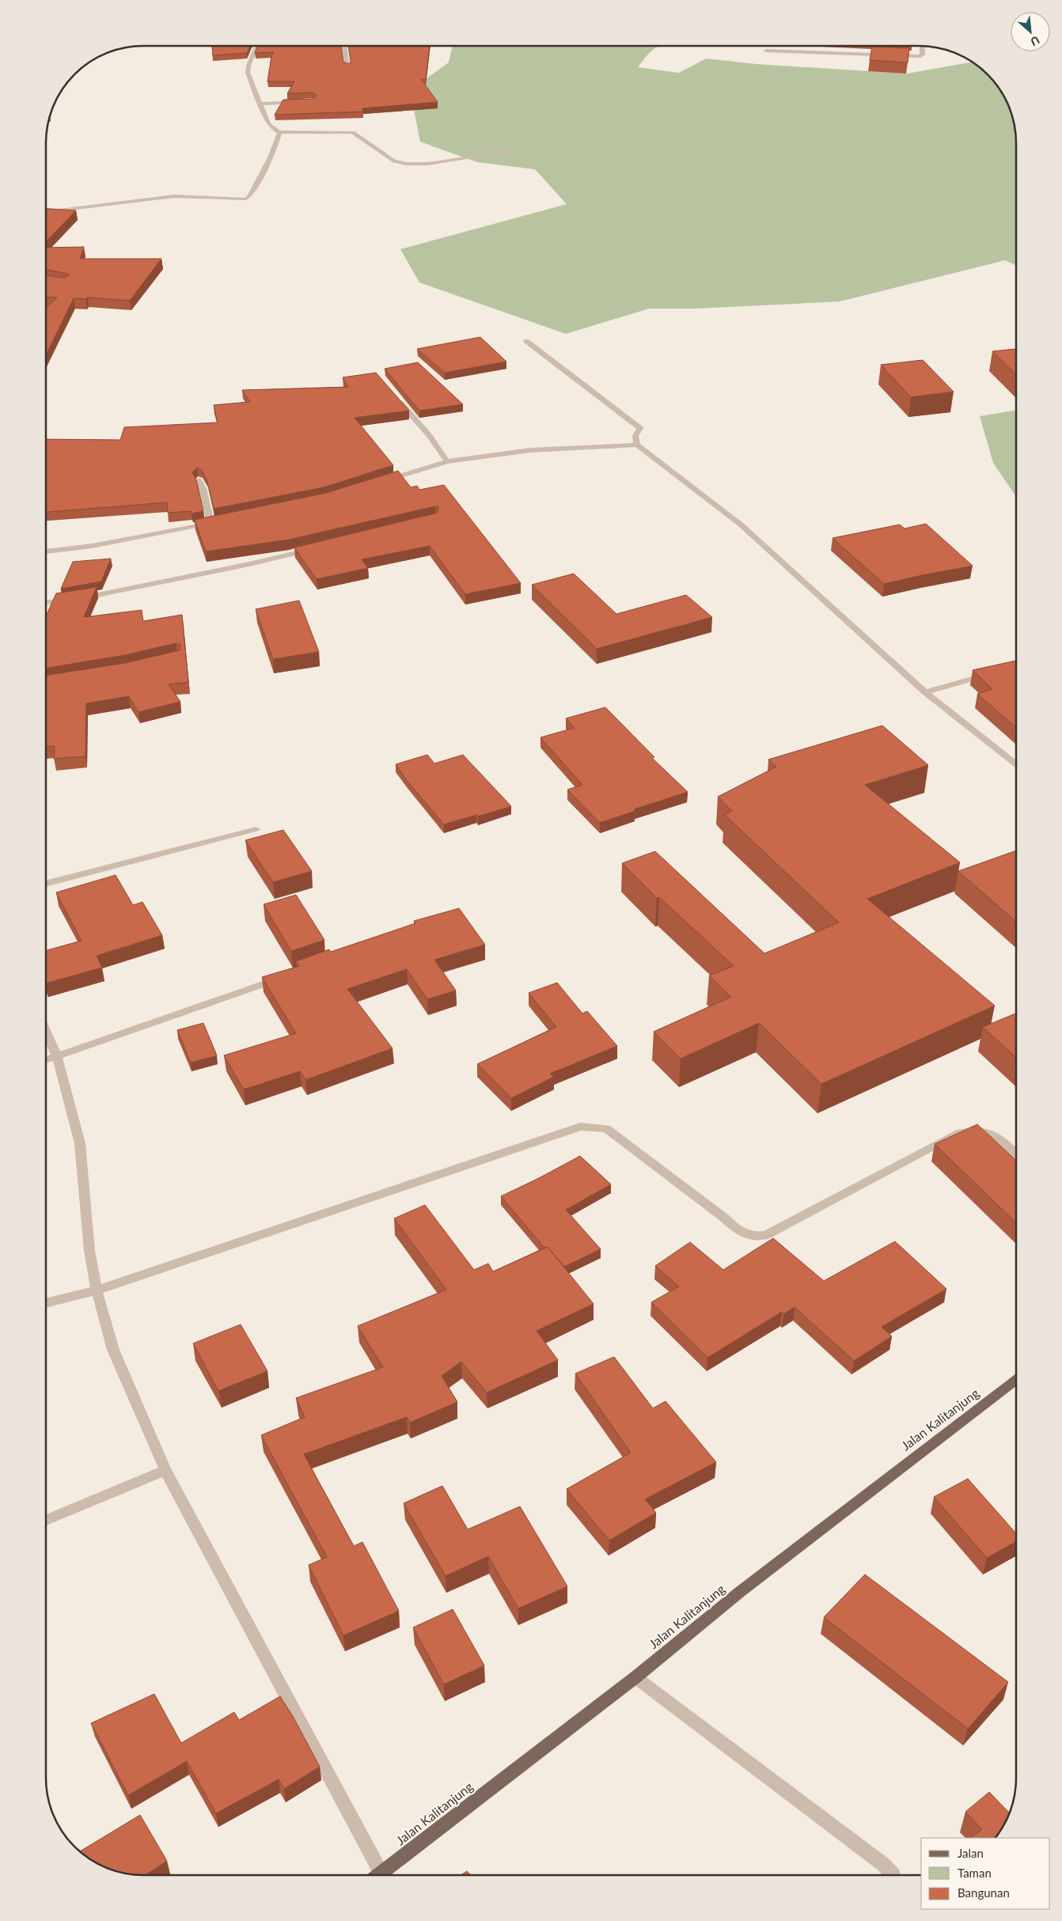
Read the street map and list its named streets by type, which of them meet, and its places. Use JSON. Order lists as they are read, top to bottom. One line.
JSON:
{"streets":{"main road":["Jalan Kalitanjung"]},"legend":["Jalan","Taman","Bangunan"],"north":"bottom right"}
